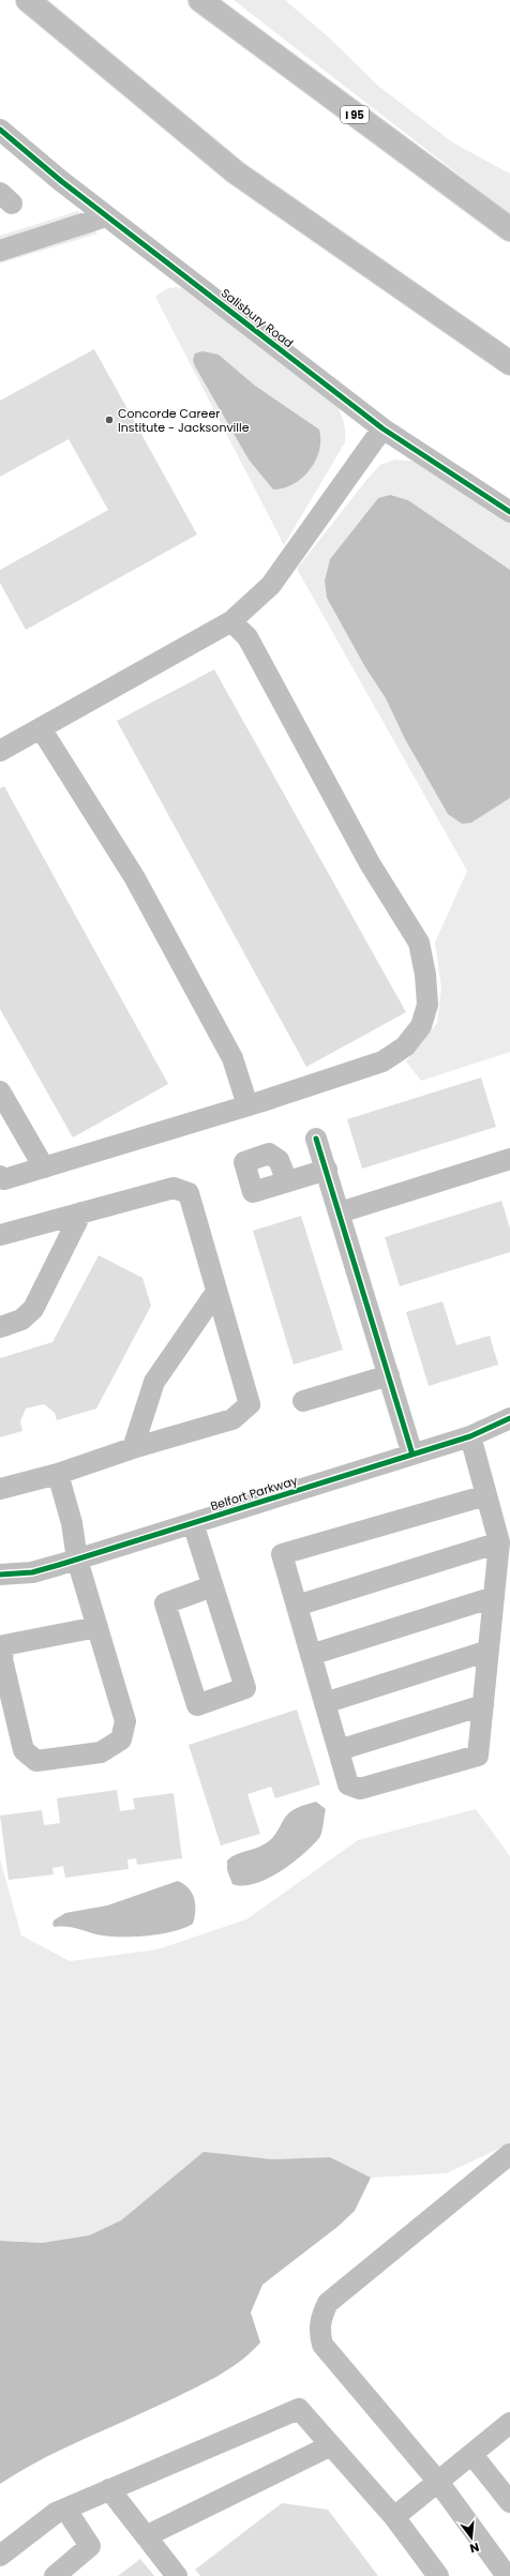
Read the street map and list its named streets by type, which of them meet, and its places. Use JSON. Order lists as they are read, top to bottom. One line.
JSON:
{"streets":{"highway":["I 95"],"street":["Salisbury Road","Belfort Parkway"]},"places":["Concorde Career Institute - Jacksonville"],"north":"bottom"}
